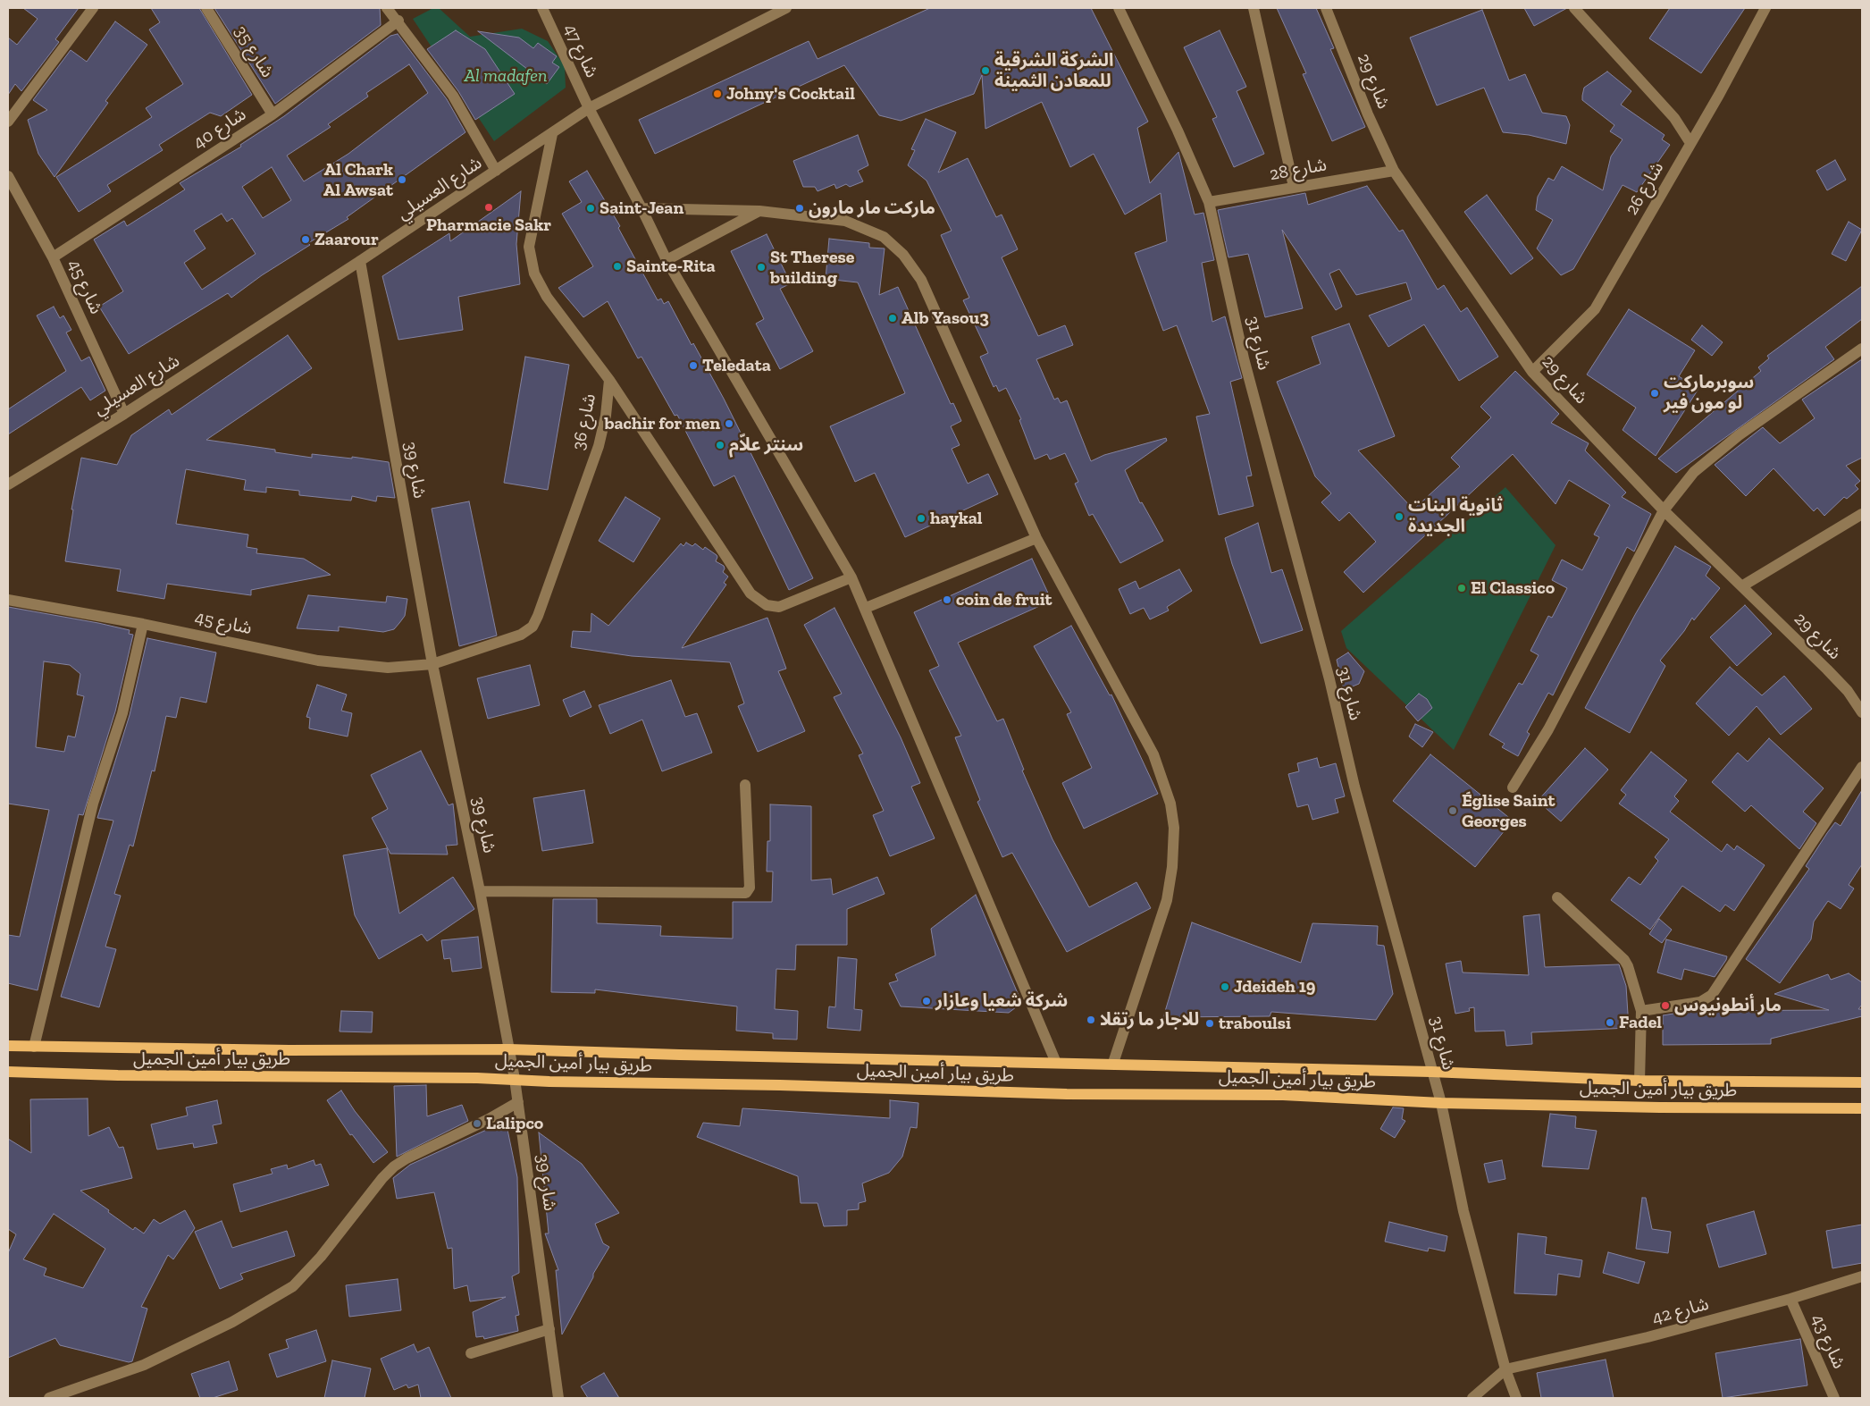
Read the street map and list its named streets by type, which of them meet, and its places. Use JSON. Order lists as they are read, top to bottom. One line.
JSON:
{"streets":{"main road":["طريق بيار أمين الجميل"],"street":["شارع 47","شارع 35","شارع 29","شارع 40","شارع 28","شارع العسيلي","شارع 26","شارع 45","شارع 31","شارع 36","شارع 39","شارع 42","شارع 43"]},"crossings":[["شارع 47","شارع العسيلي"],["شارع 47","طريق بيار أمين الجميل"],["شارع 35","شارع 40"],["شارع 29","شارع 28"],["شارع 29","شارع 26"],["شارع 40","شارع 45"],["شارع 28","شارع 31"],["شارع العسيلي","شارع 45"],["شارع العسيلي","شارع 36"],["شارع العسيلي","شارع 39"],["شارع 45","شارع 36"],["شارع 45","شارع 39"],["شارع 31","طريق بيار أمين الجميل"],["شارع 31","شارع 42"],["شارع 36","شارع 39"],["شارع 39","طريق بيار أمين الجميل"],["شارع 42","شارع 43"]],"parks":["Al madafen"],"places":["الشركة الشرقية للمعادن الثمينة","Johny's Cocktail","Al Chark Al Awsat","Pharmacie Sakr","Saint-Jean","ماركت مار مارون","Zaarour","Sainte-Rita","St Therese building","Alb Yasou3","Teledata","سوبرماركت لو مون فير","bachir for men","سنتر علاّم","ثانوية البنات الجديدة","haykal","El Classico","coin de fruit","Église Saint Georges","Jdeideh 19","شركة شعيا وعازار","مار أنطونيوس","للاجار ما رتقلا","Fadel","traboulsi","Lalipco"]}
